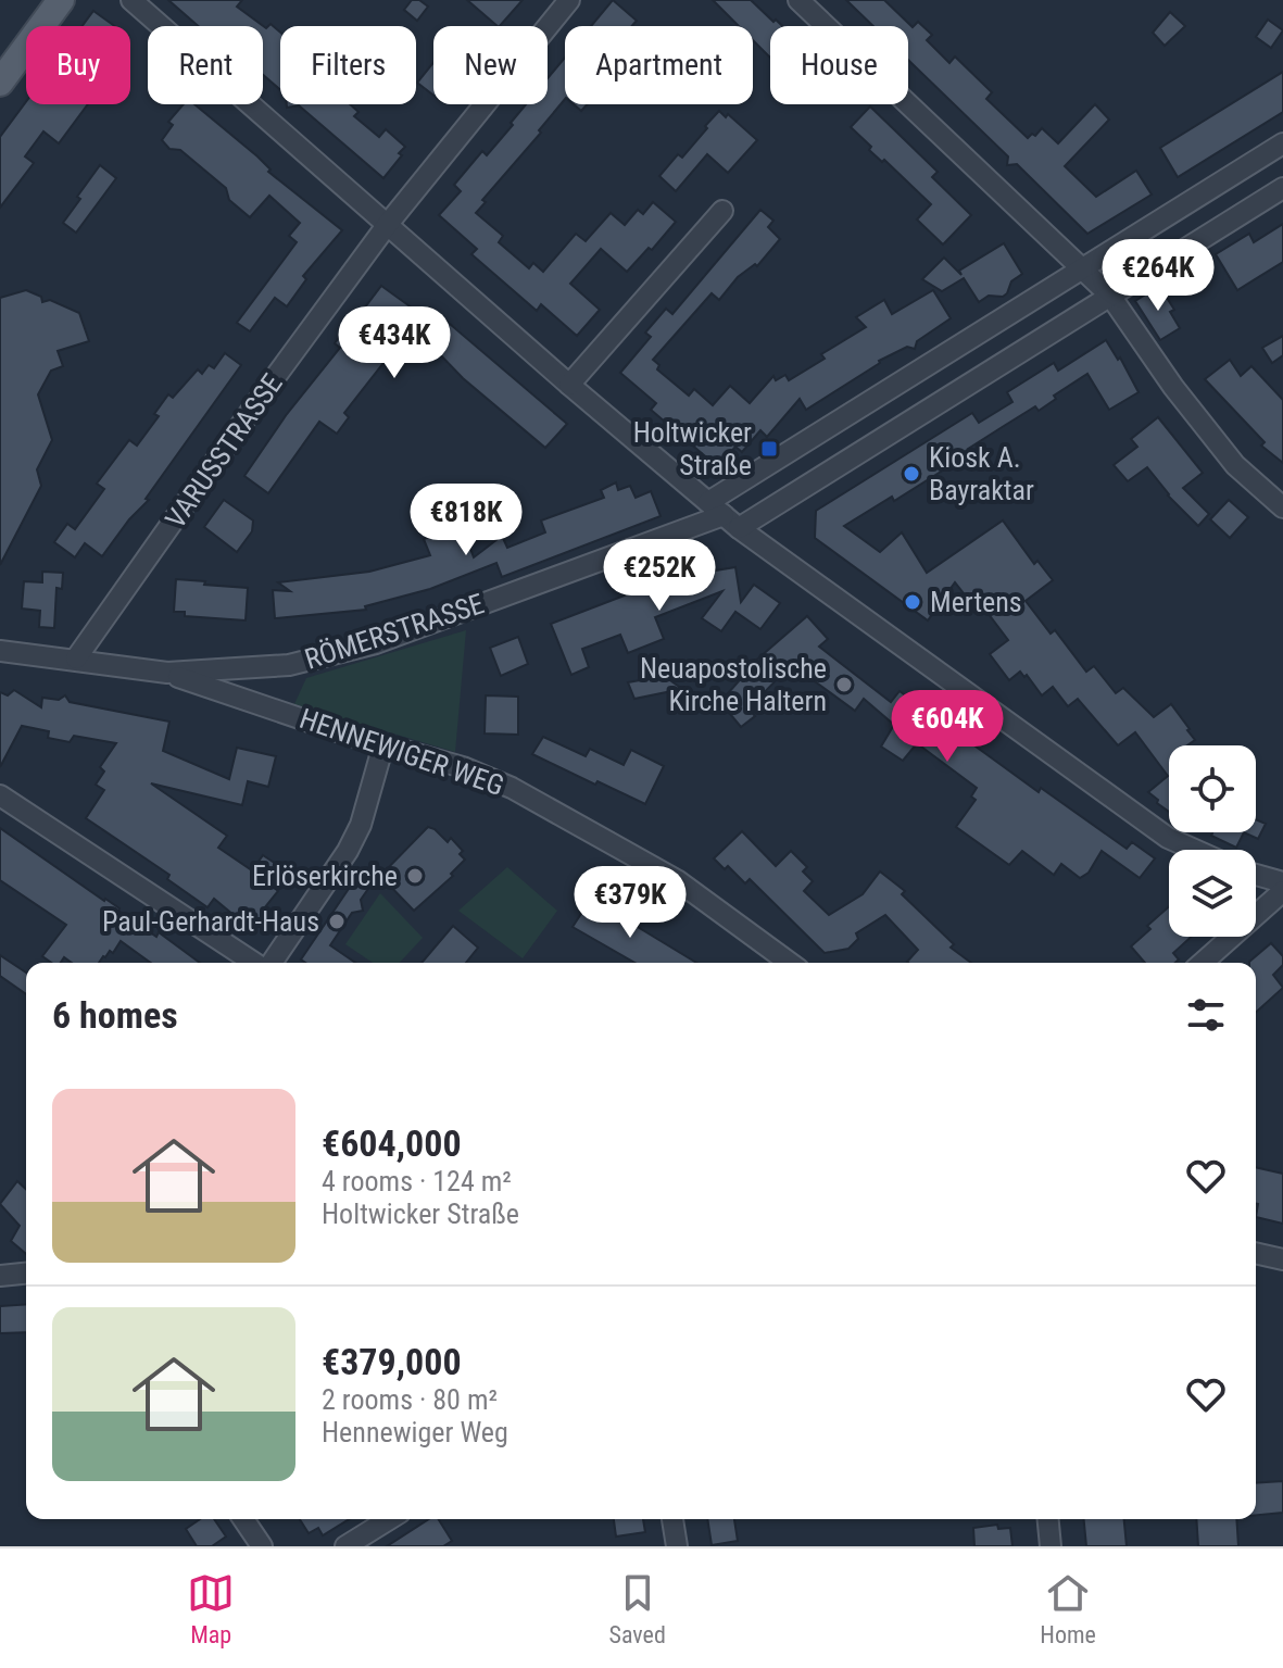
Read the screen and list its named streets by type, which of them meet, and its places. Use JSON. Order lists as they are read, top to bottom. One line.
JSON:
{"streets":{"street":["VARUSSTRASSE","RÖMERSTRASSE","HENNEWIGER WEG"]},"crossings":[["VARUSSTRASSE","RÖMERSTRASSE"],["RÖMERSTRASSE","HENNEWIGER WEG"]],"places":{"transit":["Holtwicker Straße"],"other":["Kiosk A. Bayraktar","Mertens","Neuapostolische Kirche Haltern","Erlöserkirche","Paul-Gerhardt-Haus"]},"page":{"chip":["Buy","Rent","Filters","New","Apartment","House"],"price":["€264K","€434K","€818K","€252K","€604K","€379K"],"heading":"6 homes","list":[{"name":"€604,000","note":"4 rooms · 124 m² · Holtwicker Straße"},{"name":"€379,000","note":"2 rooms · 80 m² · Hennewiger Weg"}],"tabs":["Map","Saved","Home"]}}
